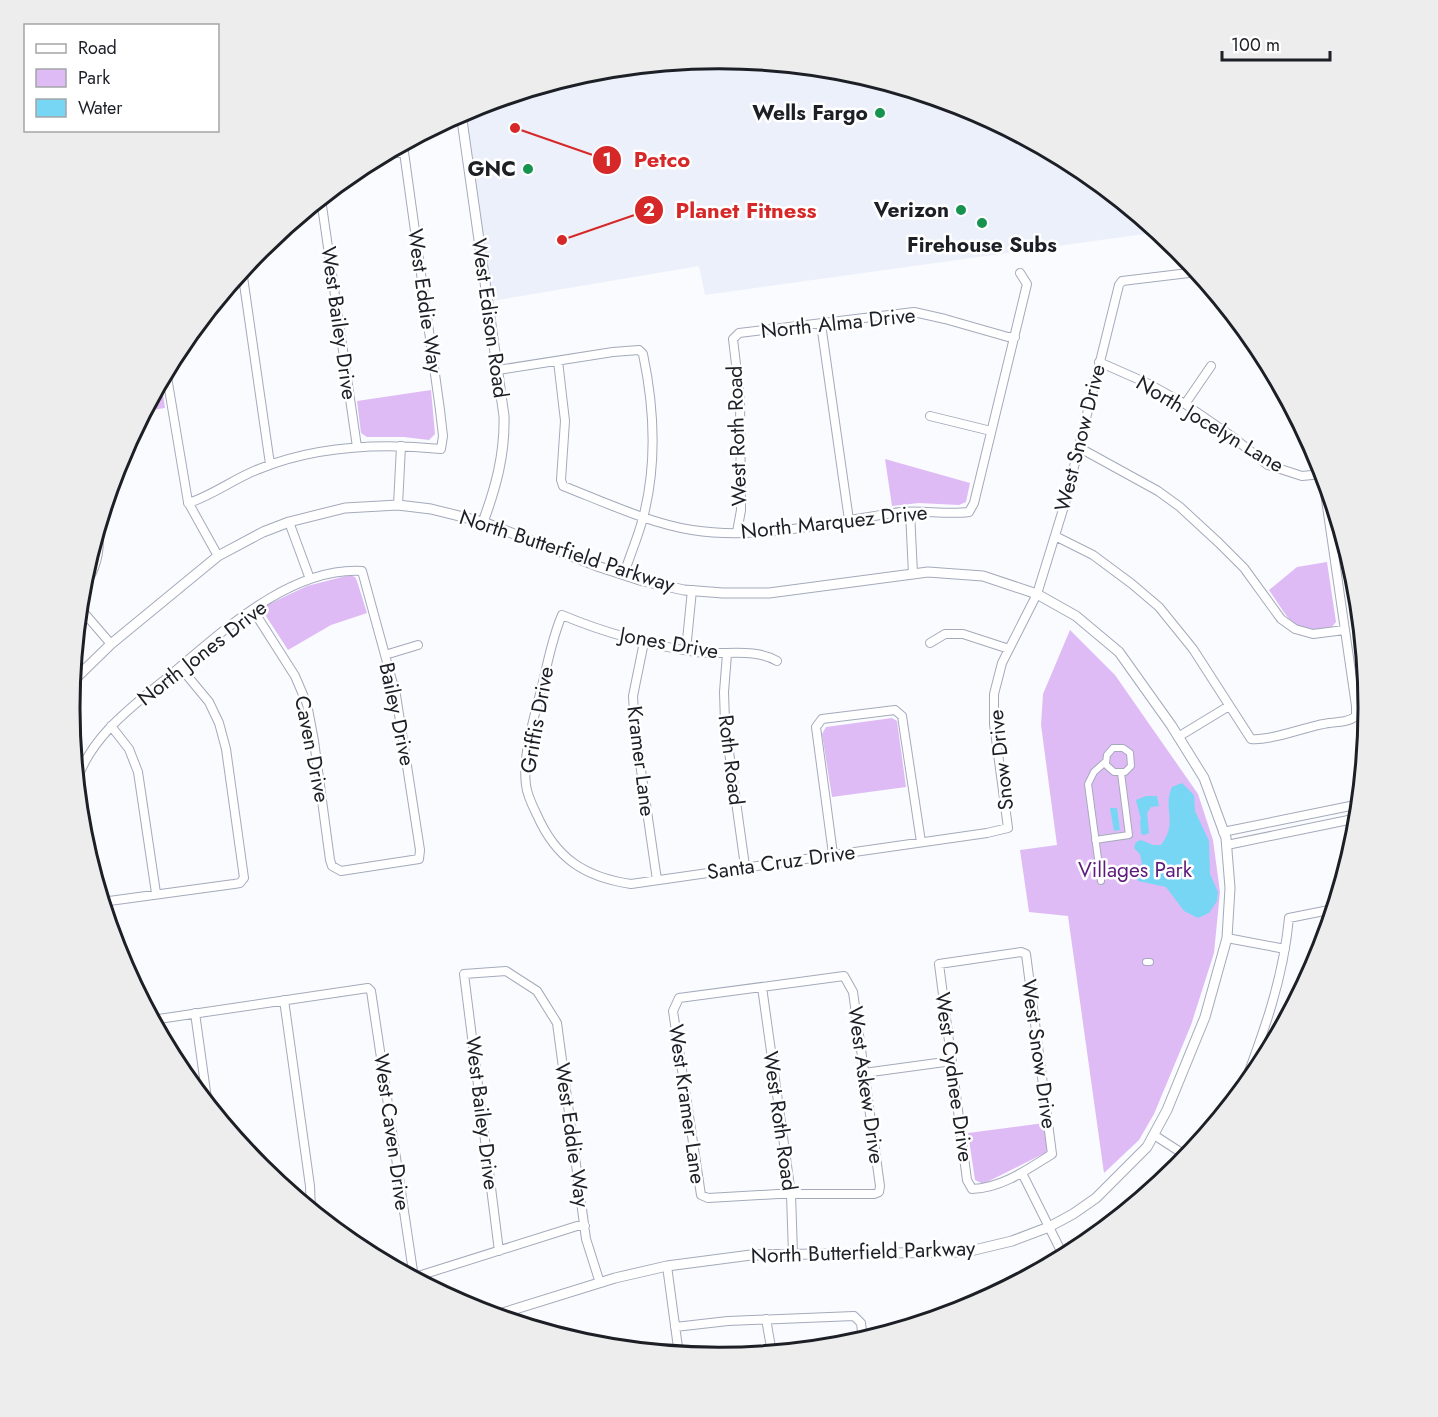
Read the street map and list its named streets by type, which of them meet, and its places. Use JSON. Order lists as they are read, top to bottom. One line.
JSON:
{"streets":{"street":["West Eddie Way","West Edison Road","West Bailey Drive","North Alma Drive","North Jocelyn Lane","West Roth Road","West Snow Drive","North Marquez Drive","North Butterfield Parkway","Jones Drive","North Jones Drive","Bailey Drive","Griffis Drive","Caven Drive","Roth Road","Snow Drive","Kramer Lane","Santa Cruz Drive","West Cydnee Drive","West Askew Drive","West Kramer Lane","West Caven Drive"]},"crossings":[["West Eddie Way","West Bailey Drive"],["West Eddie Way","North Butterfield Parkway"],["West Edison Road","North Butterfield Parkway"],["North Alma Drive","West Roth Road"],["North Jocelyn Lane","West Snow Drive"],["West Roth Road","North Marquez Drive"],["West Roth Road","North Butterfield Parkway"],["West Roth Road","West Askew Drive"],["West Roth Road","West Kramer Lane"],["West Snow Drive","North Butterfield Parkway"],["West Snow Drive","Snow Drive"],["West Snow Drive","West Cydnee Drive"],["North Butterfield Parkway","Snow Drive"],["Jones Drive","Griffis Drive"],["Jones Drive","Roth Road"],["Jones Drive","Kramer Lane"],["North Jones Drive","Bailey Drive"],["North Jones Drive","Caven Drive"],["Bailey Drive","Caven Drive"],["Griffis Drive","Santa Cruz Drive"],["Roth Road","Santa Cruz Drive"],["Snow Drive","Santa Cruz Drive"],["Kramer Lane","Santa Cruz Drive"],["West Askew Drive","West Kramer Lane"]],"parks":["Villages Park"],"places":["Wells Fargo","Petco","GNC","Verizon","Firehouse Subs","Planet Fitness"],"legend":["Road","Park","Water"],"scale_bar":"100 m"}
